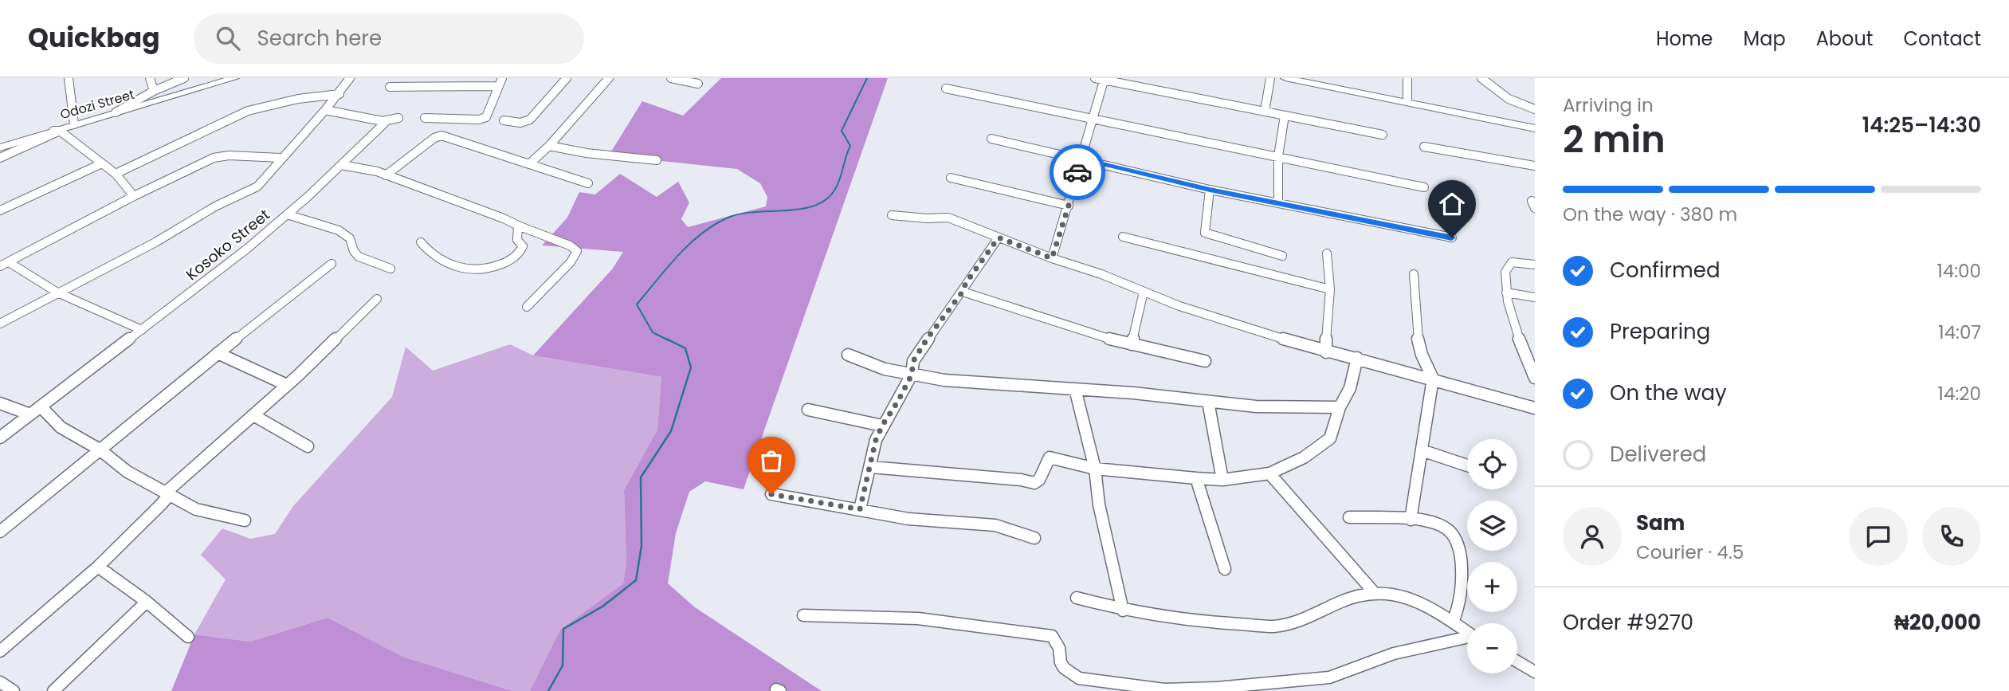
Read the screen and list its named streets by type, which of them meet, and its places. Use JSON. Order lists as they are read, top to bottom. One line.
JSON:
{"streets":{"main road":["Odozi Street"],"street":["Kosoko Street"]},"page":{"header":"Quickbag","search":"Search here","nav":["Home","Map","About","Contact"],"heading":["2 min","Arriving in","14:25–14:30"],"panel":["Sam","Courier · 4.5","Order #9270","₦20,000"],"bar":"On the way · 380 m","list":[["Confirmed","14:00"],["Preparing","14:07"],["On the way","14:20"],"Delivered"],"map_buttons":["+","−"]}}
